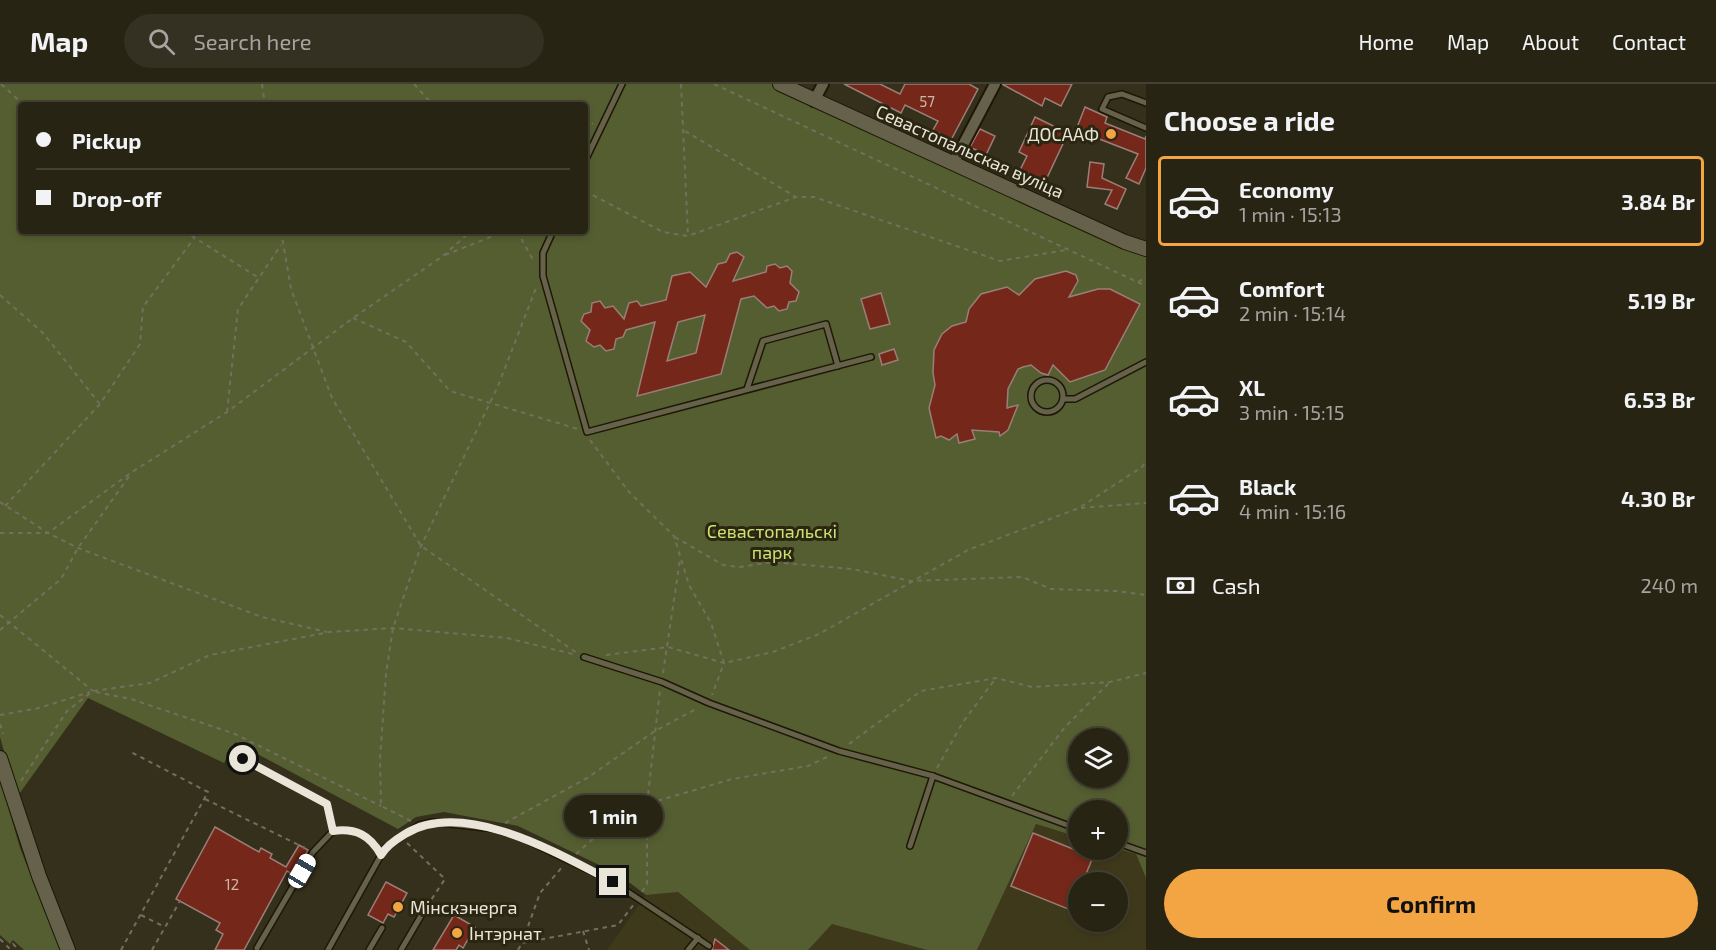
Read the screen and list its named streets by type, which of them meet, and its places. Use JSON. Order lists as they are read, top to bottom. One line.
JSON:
{"streets":{"street":["Севастопальская вуліца"]},"parks":["Севастопальскі парк"],"places":["ДОСААФ","Мінскэнерга","Інтэрнат"],"house_numbers":["57","12"],"page":{"header":"Map","search":"Search here","nav":["Home","Map","About","Contact"],"heading":"Choose a ride","banner":["Pickup","Drop-off"],"list":[{"name":"Economy","note":"1 min · 15:13","value":"3.84 Br"},{"name":"Comfort","note":"2 min · 15:14","value":"5.19 Br"},{"name":"XL","note":"3 min · 15:15","value":"6.53 Br"},{"name":"Black","note":"4 min · 15:16","value":"4.30 Br"}],"pay":["Cash","240 m"],"map_buttons":["+","−"],"bubble":"1 min","buttons":"Confirm"}}
